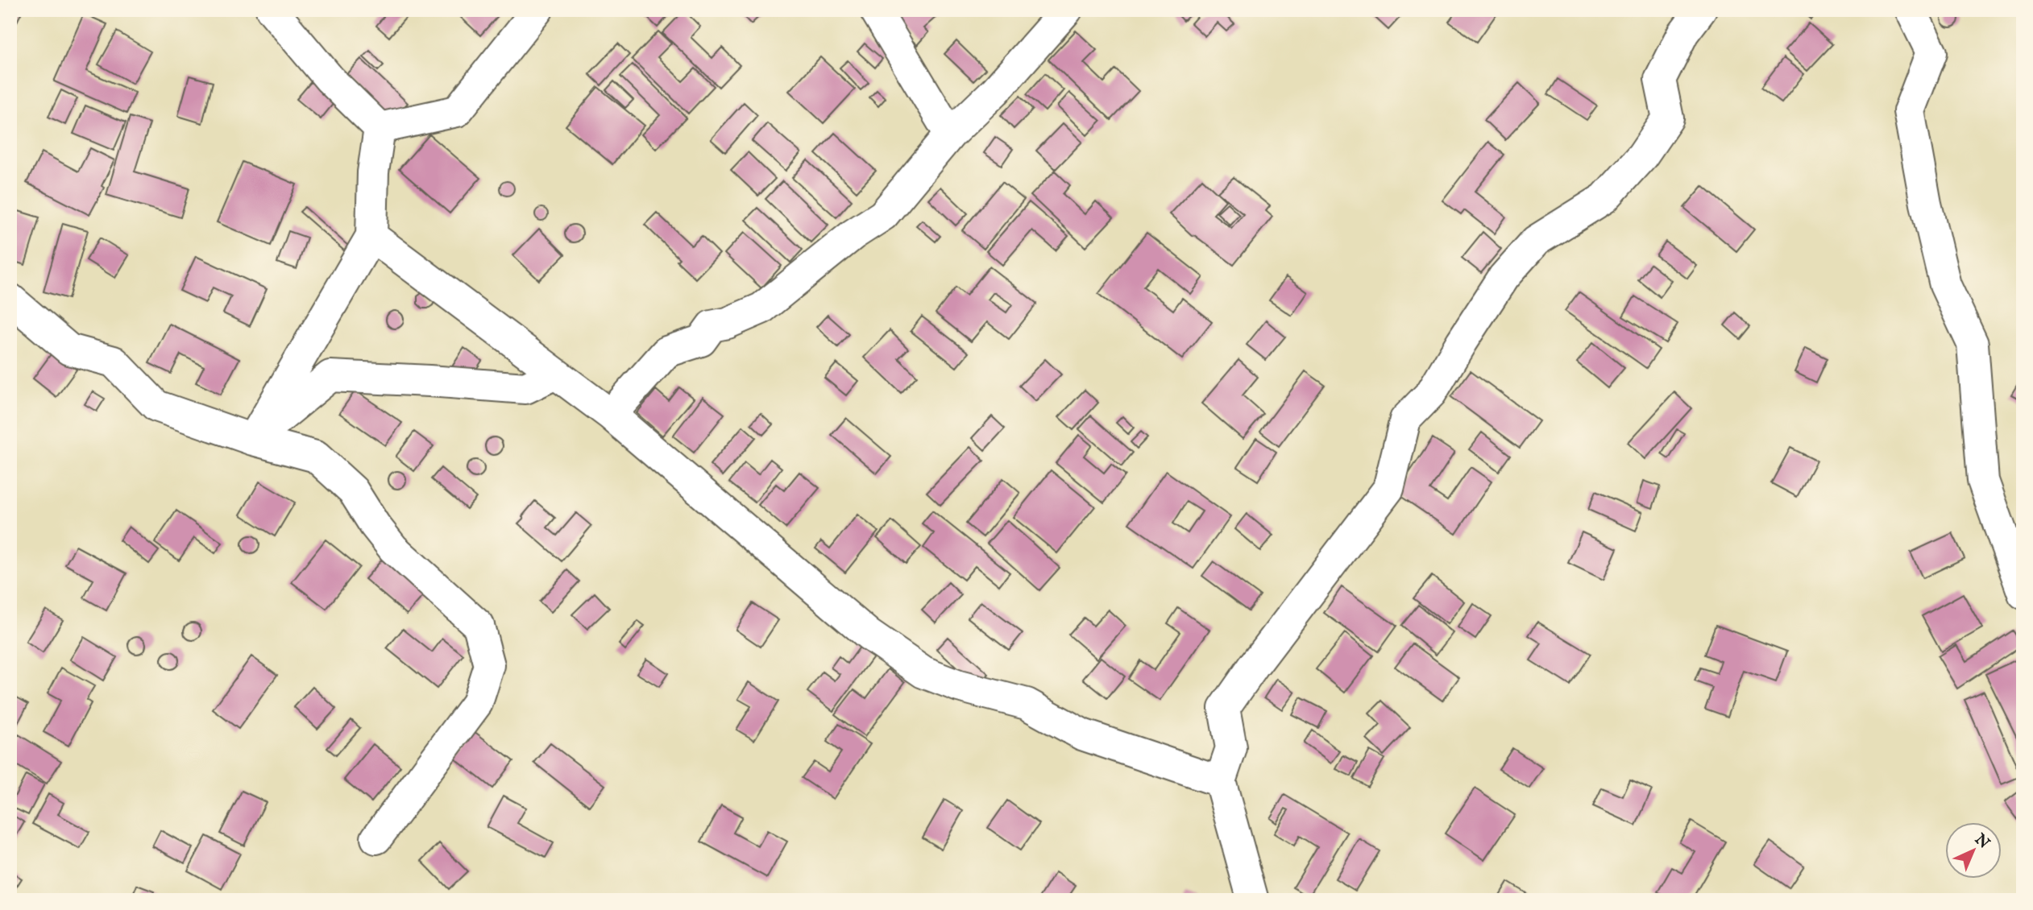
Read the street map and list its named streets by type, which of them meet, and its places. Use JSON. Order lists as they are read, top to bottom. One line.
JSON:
{"north":"top right"}
